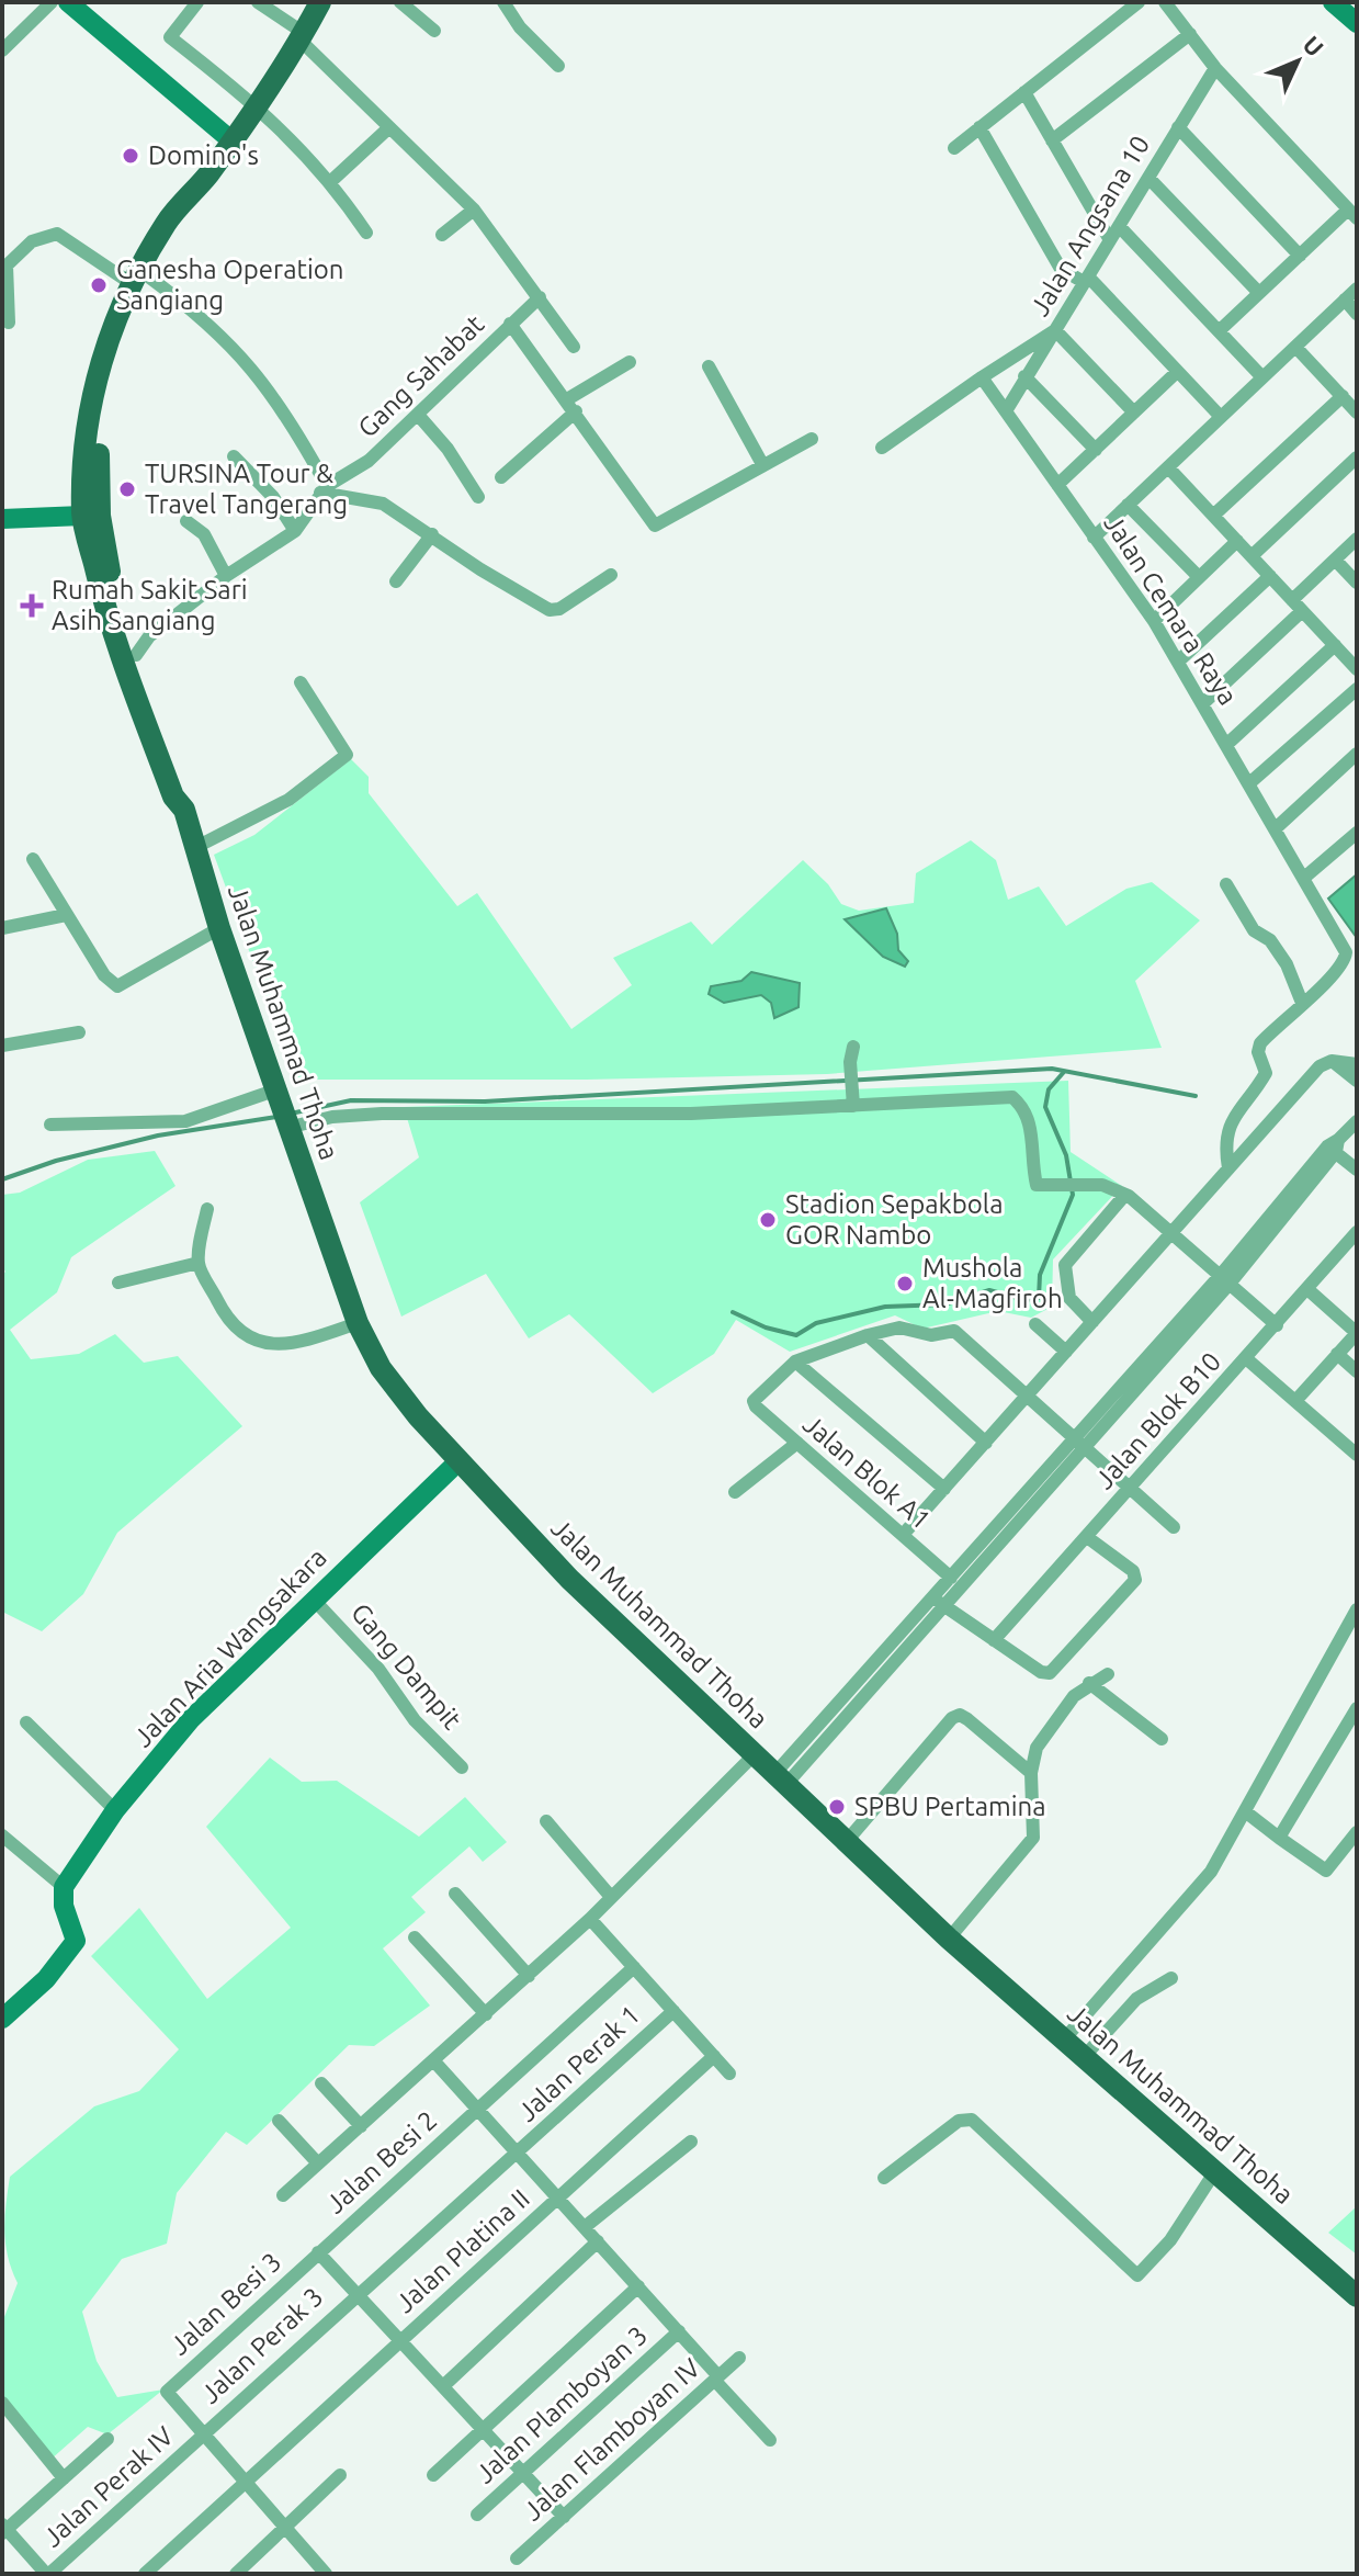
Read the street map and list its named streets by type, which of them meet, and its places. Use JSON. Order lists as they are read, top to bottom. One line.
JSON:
{"streets":{"main road":["Jalan Muhammad Thoha"],"street":["Jalan Angsana 10","Gang Sahabat","Jalan Cemara Raya","Jalan Blok B10","Jalan Blok A1","Jalan Aria Wangsakara","Gang Dampit","Jalan Perak 1","Jalan Besi 2","Jalan Platina II","Jalan Besi 3","Jalan Perak 3","Jalan Plamboyan 3","Jalan Flamboyan IV","Jalan Perak IV"]},"crossings":[["Jalan Angsana 10","Jalan Cemara Raya"],["Gang Sahabat","Jalan Muhammad Thoha"],["Jalan Muhammad Thoha","Jalan Aria Wangsakara"],["Jalan Aria Wangsakara","Gang Dampit"],["Jalan Perak 1","Jalan Perak 3"],["Jalan Besi 2","Jalan Besi 3"],["Jalan Besi 3","Jalan Perak 3"],["Jalan Besi 3","Jalan Perak IV"],["Jalan Perak 3","Jalan Perak IV"]],"places":{"other":["Domino's","Ganesha Operation Sangiang","TURSINA Tour & Travel Tangerang","Stadion Sepakbola GOR Nambo","Mushola Al-Magfiroh","SPBU Pertamina"],"health":["Rumah Sakit Sari Asih Sangiang"]},"north":"top right"}
